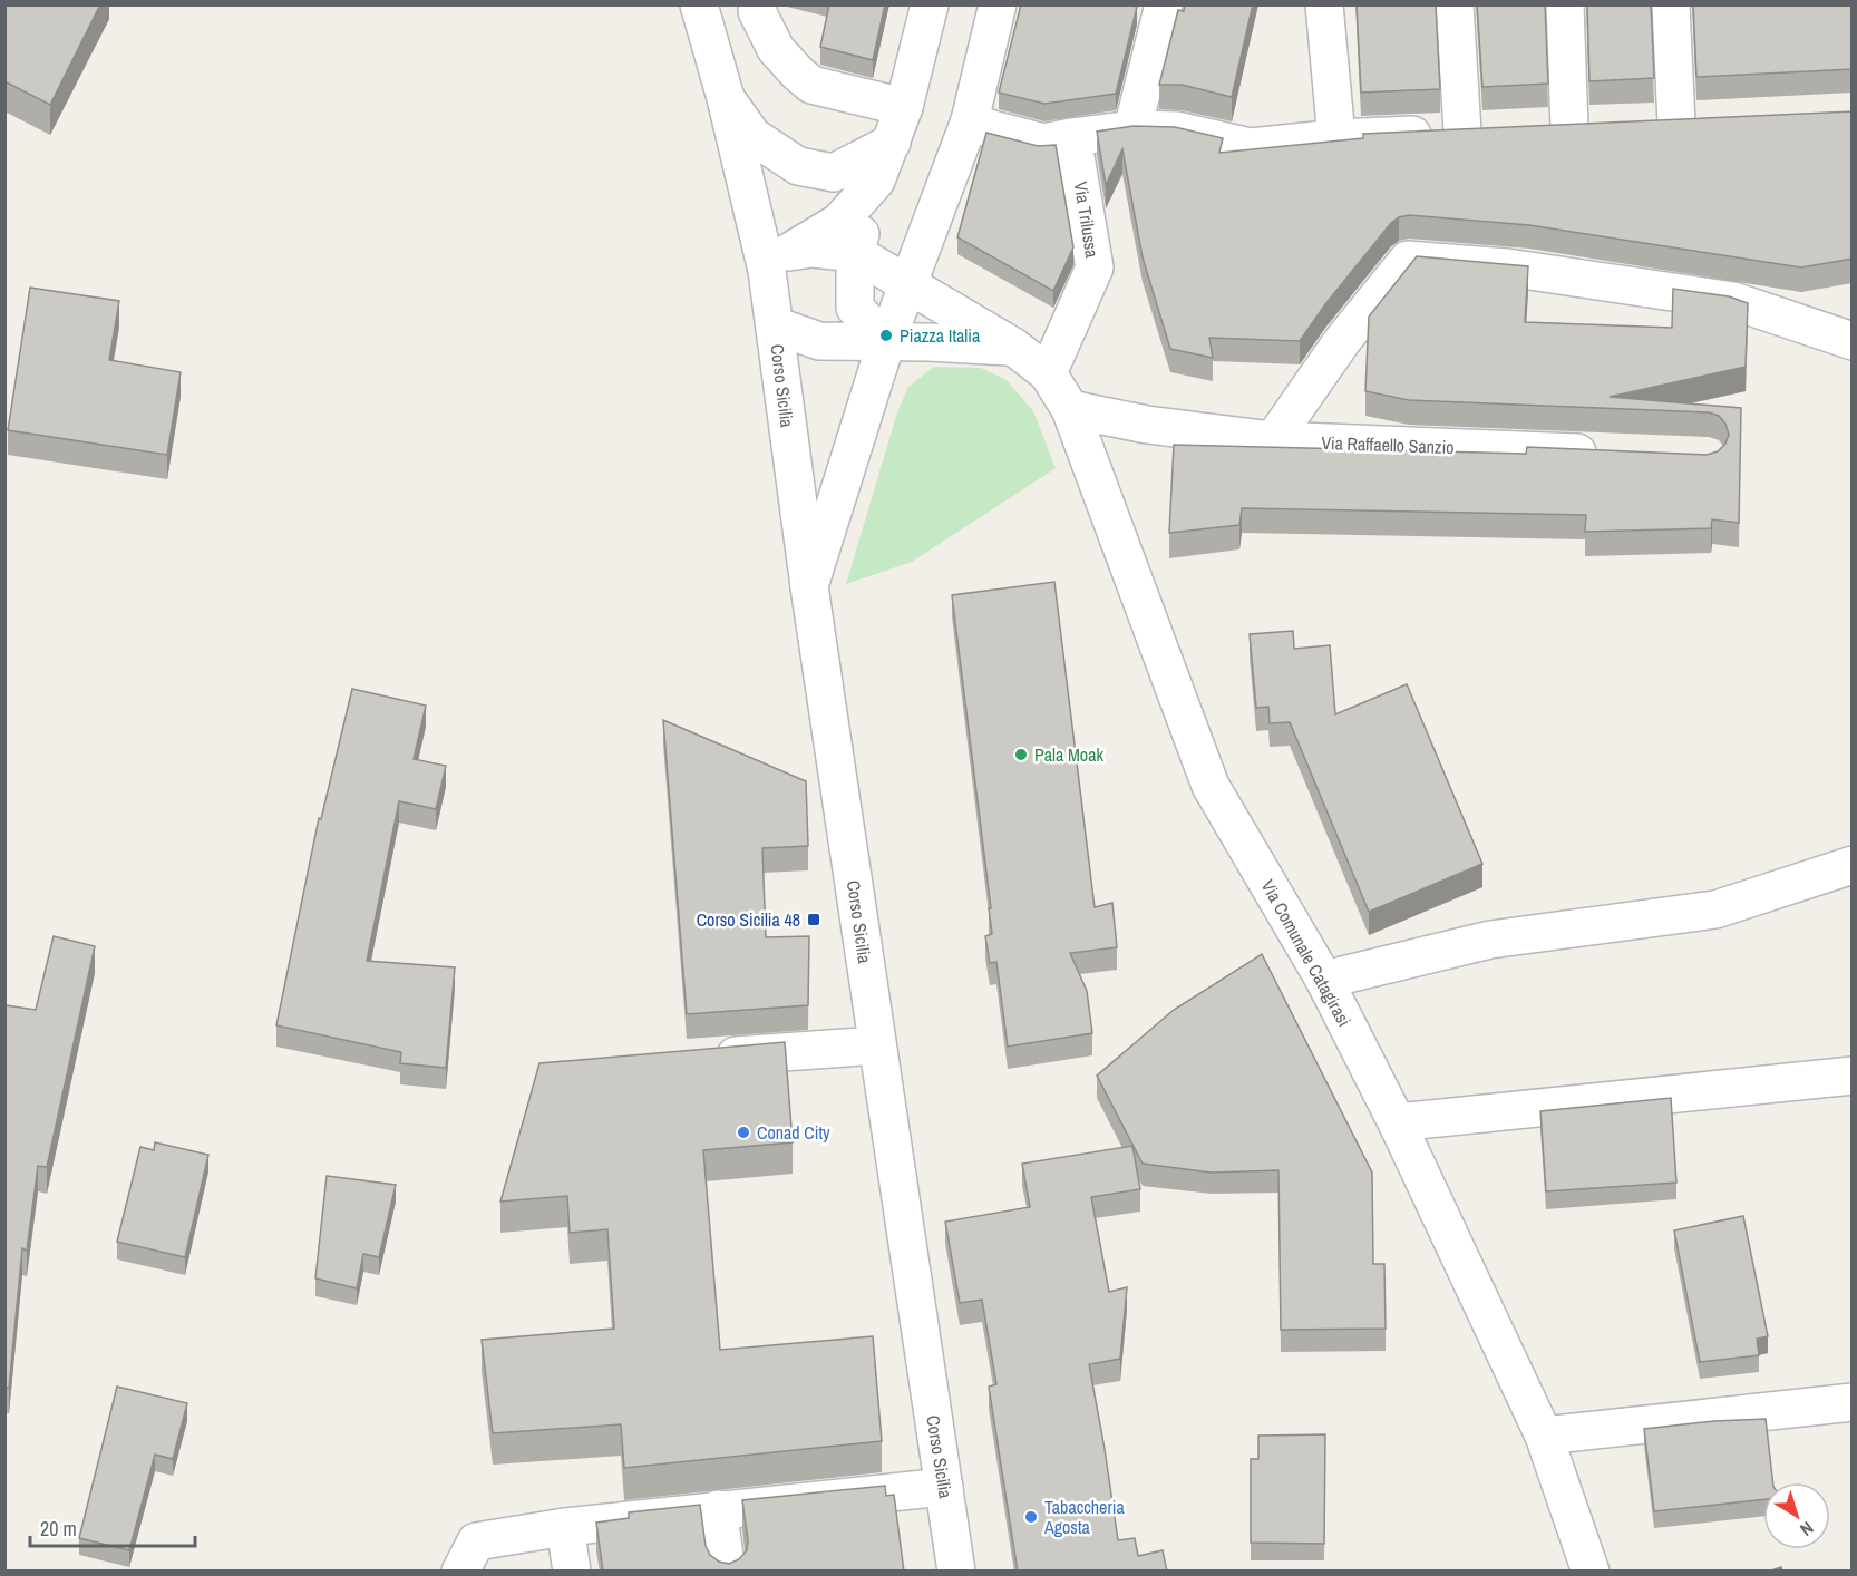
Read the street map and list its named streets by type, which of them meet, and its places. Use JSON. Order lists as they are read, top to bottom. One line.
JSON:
{"streets":{"street":["Via Trilussa","Corso Sicilia","Via Raffaello Sanzio","Via Comunale Catagirasi"]},"crossings":[["Via Trilussa","Via Comunale Catagirasi"],["Via Raffaello Sanzio","Via Comunale Catagirasi"]],"places":{"other":["Piazza Italia","Pala Moak","Conad City","Tabaccheria Agosta"],"transit":["Corso Sicilia 48"]},"scale_bar":"20 m","north":"bottom right"}
